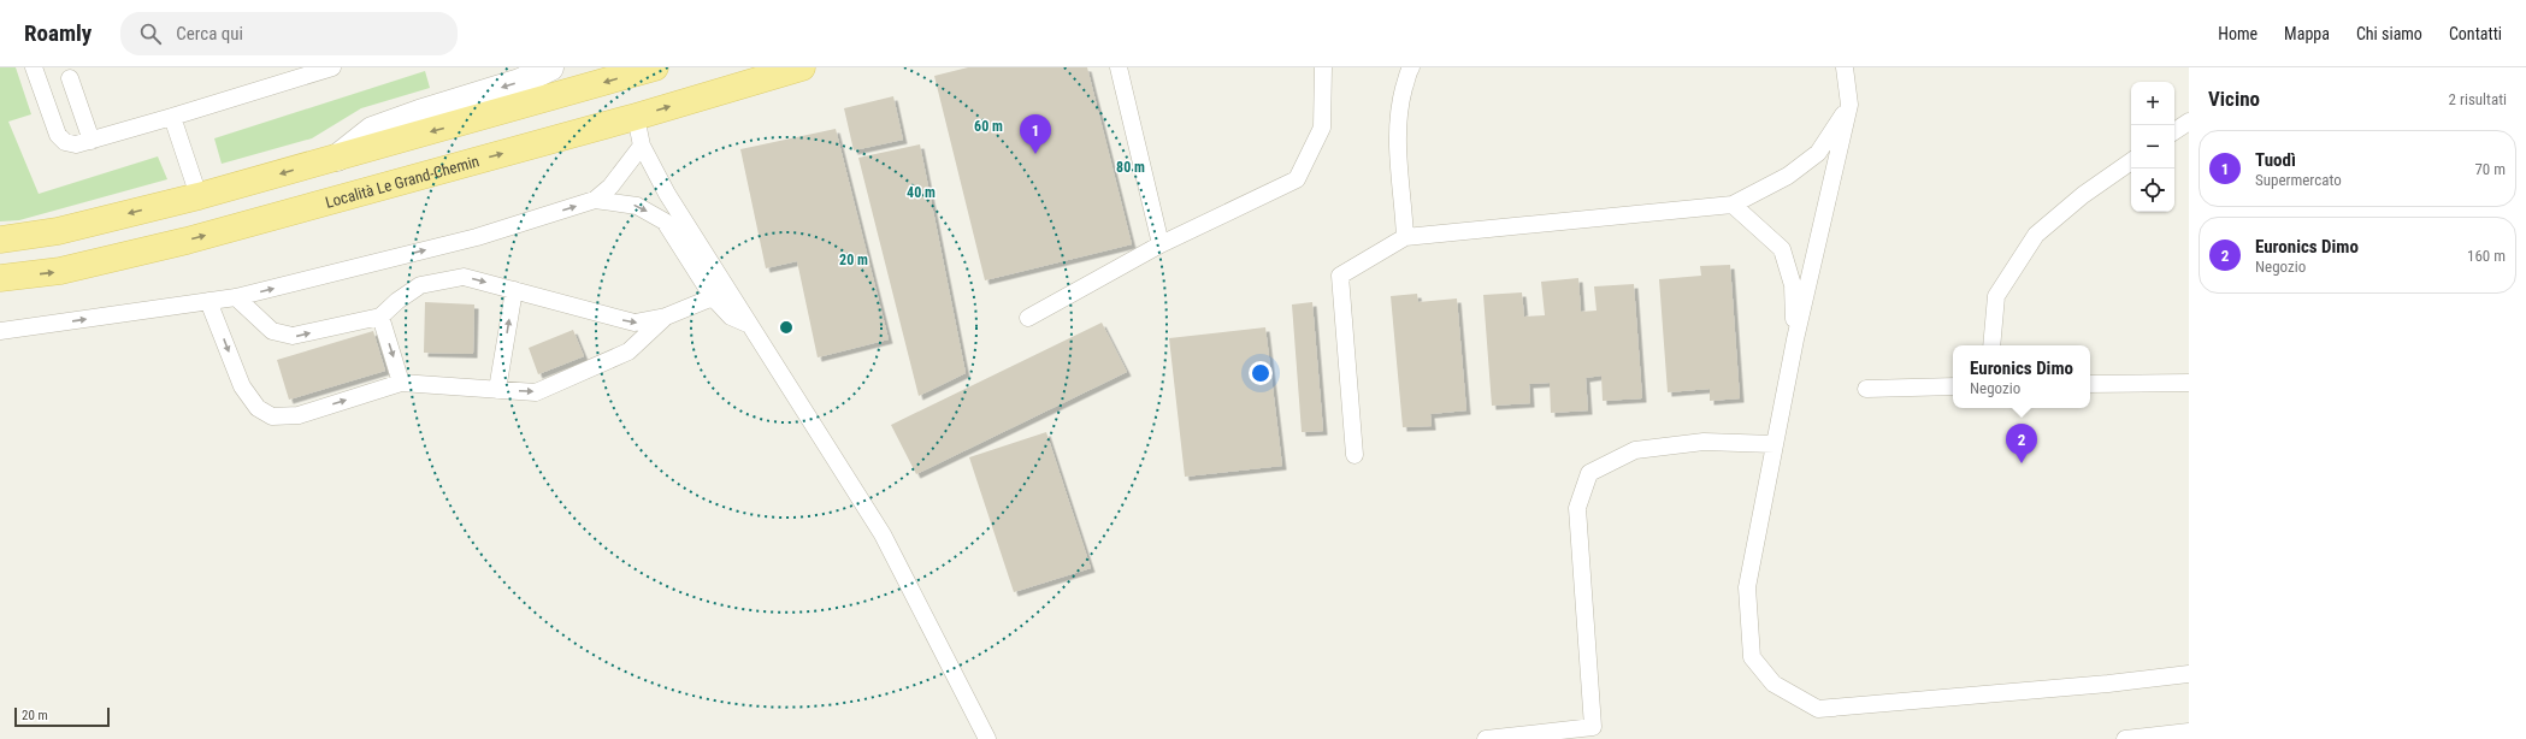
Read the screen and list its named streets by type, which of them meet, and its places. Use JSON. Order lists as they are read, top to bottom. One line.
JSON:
{"streets":{"main road":["Località Le Grand-Chemin"]},"scale_bar":"20 m","page":{"header":"Roamly","search":"Cerca qui","nav":["Home","Mappa","Chi siamo","Contatti"],"heading":["Vicino","2 risultati"],"map_buttons":["+","−"],"pins":["1","2"],"list":[{"mark":"1","name":"Tuodì","note":"Supermercato","value":"70 m"},{"mark":"2","name":"Euronics Dimo","note":"Negozio","value":"160 m"}],"popup":["Euronics Dimo","Negozio"],"scale":"20 m"},"rings":["60 m","80 m","40 m","20 m"]}
